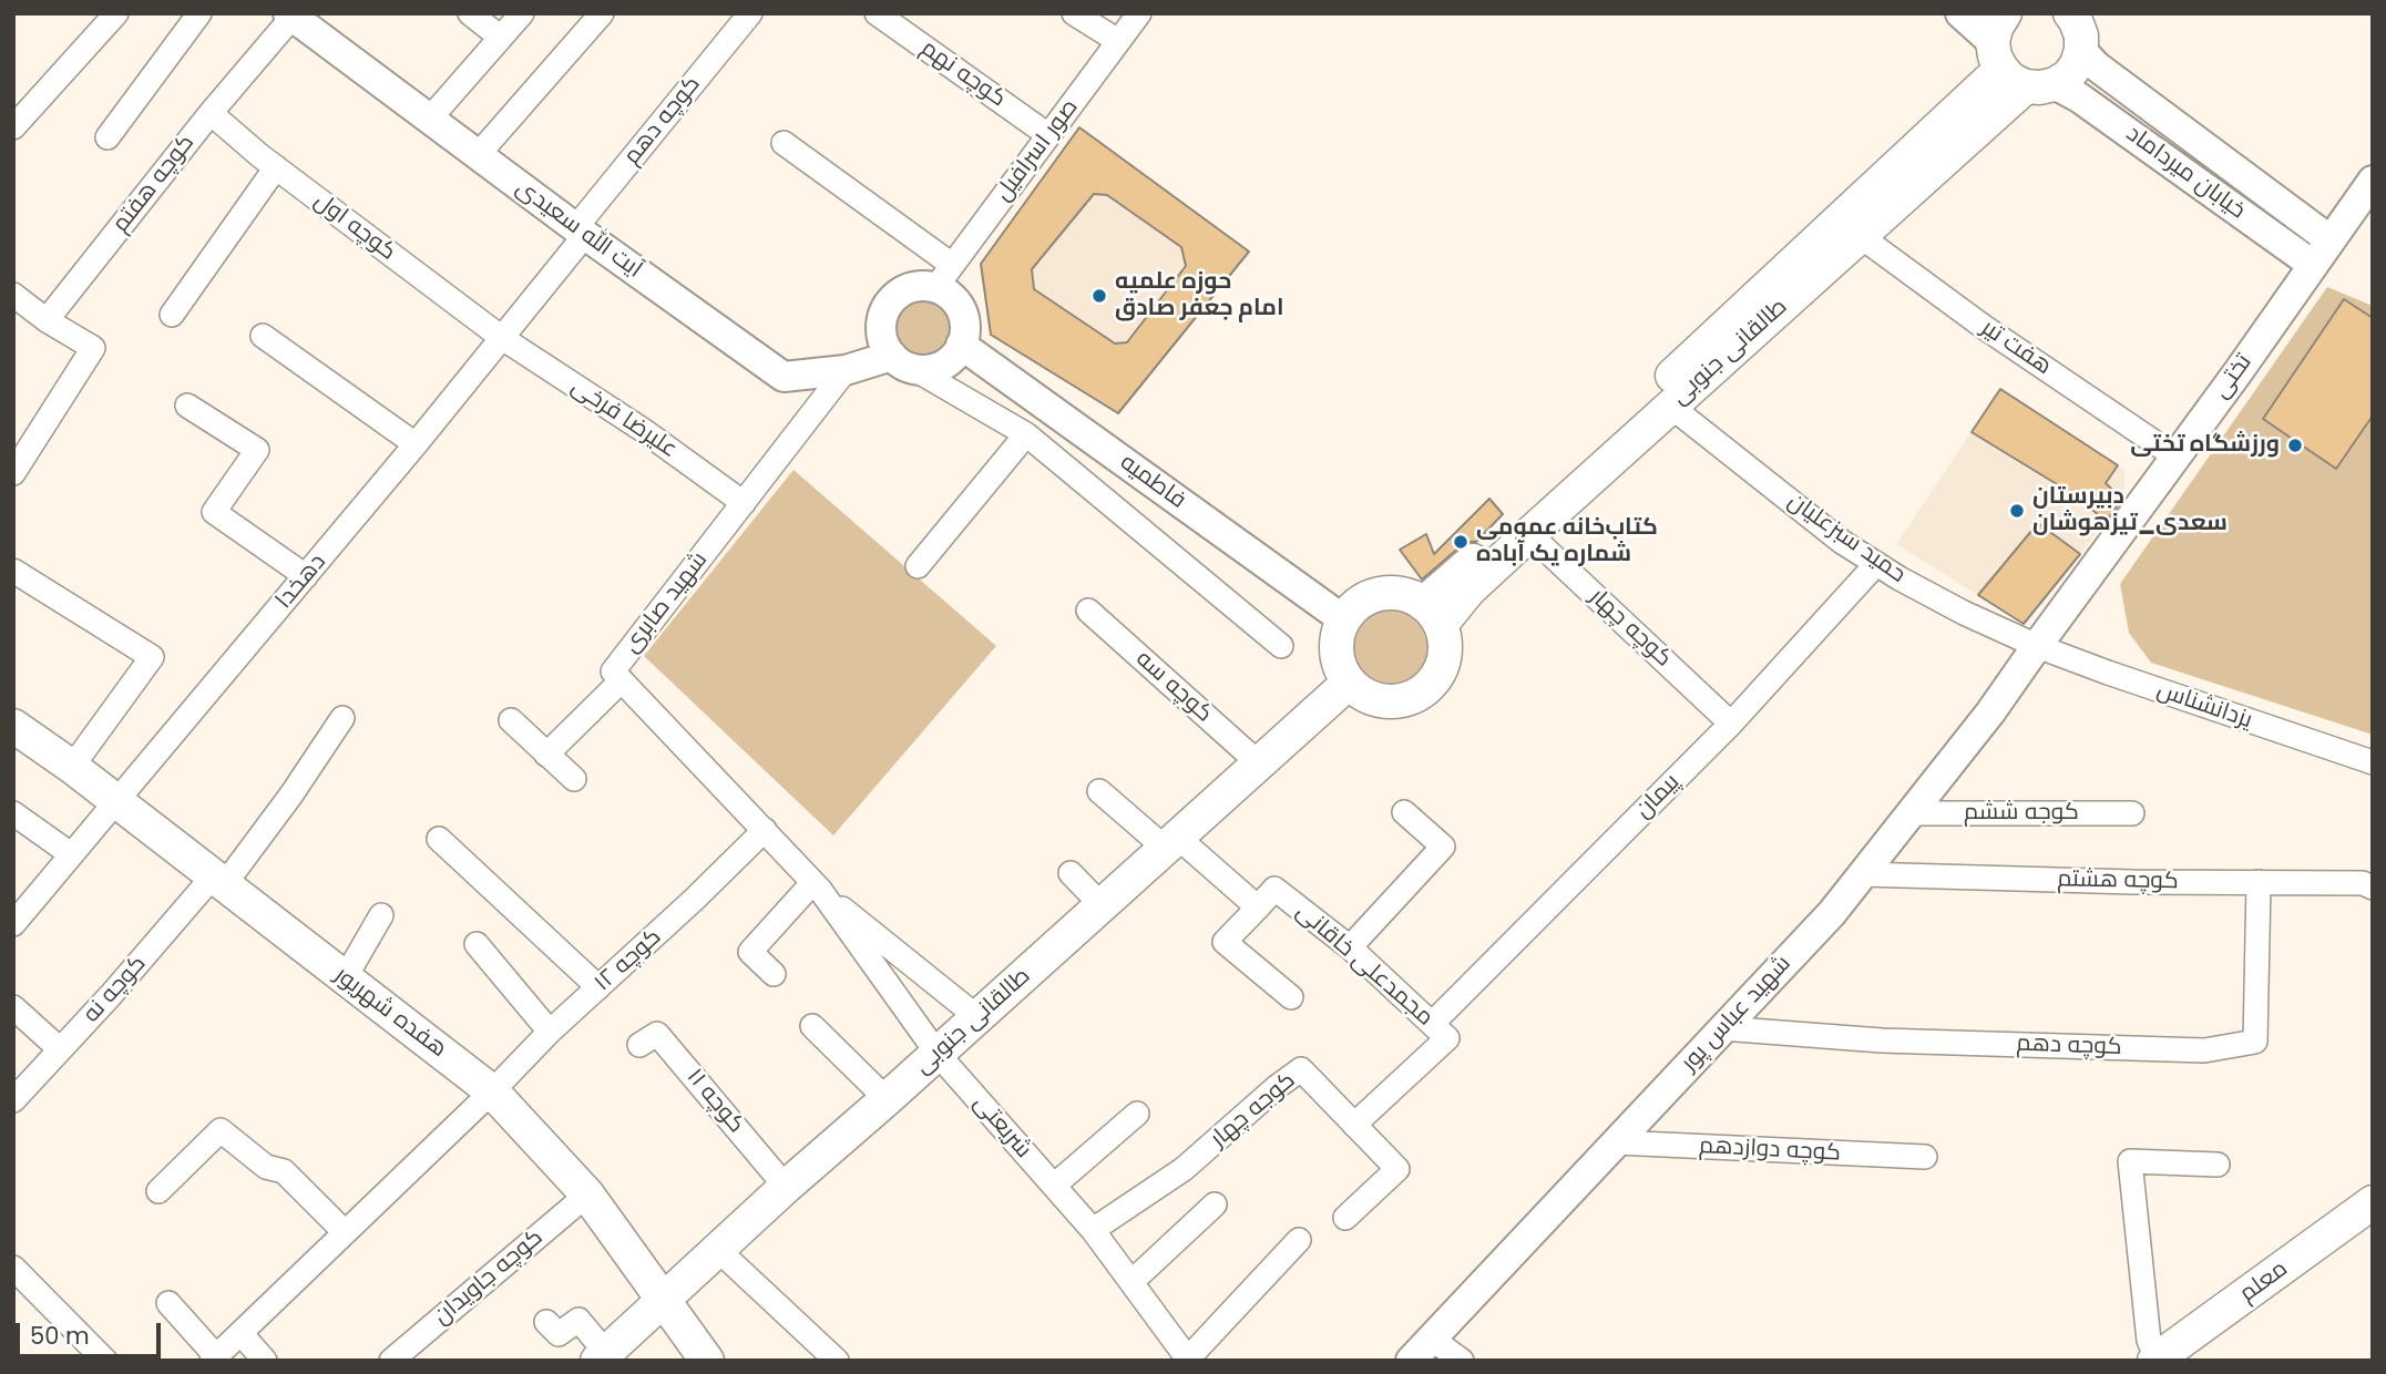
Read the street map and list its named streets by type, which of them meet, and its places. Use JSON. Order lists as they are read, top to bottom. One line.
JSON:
{"streets":{"main road":["طالقانی جنوبی","هفده شهریور","معلم"],"street":["کوچه نهم","کوچه دهم","صور اسرافیل","خیابان میرداماد","کوچه هفتم","کوچه اول","آیت الله سعیدی","هفت تیر","تختی","علیرضا فرخی","فاطمیه","حمید سبزعلیان","دهخدا","شهید صابری","کوچه چهار","کوچه سه","یزدانشناس","پیمان","کوجه ششم","کوچه هشتم","کوچه ۱۲","مجمدعلی خاقانی","کوچه نه","شهید عباس پور","کوچه ۱۱","کوجه چهار","شریعتی","کوچه دوازدهم","کوچه جاویدان"]},"crossings":[["کوچه نهم","صور اسرافیل"],["کوچه دهم","آیت الله سعیدی"],["کوچه دهم","دهخدا"],["کوچه دهم","کوچه هشتم"],["کوچه دهم","شهید عباس پور"],["صور اسرافیل","آیت الله سعیدی"],["صور اسرافیل","فاطمیه"],["خیابان میرداماد","طالقانی جنوبی"],["خیابان میرداماد","تختی"],["کوچه هفتم","کوچه اول"],["کوچه هفتم","آیت الله سعیدی"],["کوچه اول","علیرضا فرخی"],["کوچه اول","دهخدا"],["آیت الله سعیدی","فاطمیه"],["آیت الله سعیدی","دهخدا"],["آیت الله سعیدی","شهید صابری"],["هفت تیر","طالقانی جنوبی"],["هفت تیر","تختی"],["طالقانی جنوبی","فاطمیه"],["طالقانی جنوبی","حمید سبزعلیان"],["طالقانی جنوبی","کوچه چهار"],["طالقانی جنوبی","کوچه سه"],["طالقانی جنوبی","مجمدعلی خاقانی"],["طالقانی جنوبی","هفده شهریور"],["طالقانی جنوبی","کوچه ۱۱"],["طالقانی جنوبی","شریعتی"],["تختی","حمید سبزعلیان"],["تختی","یزدانشناس"],["تختی","شهید عباس پور"],["علیرضا فرخی","دهخدا"],["علیرضا فرخی","شهید صابری"],["حمید سبزعلیان","یزدانشناس"],["حمید سبزعلیان","پیمان"],["حمید سبزعلیان","شهید عباس پور"],["دهخدا","هفده شهریور"],["شهید صابری","کوچه ۱۲"],["شهید صابری","شریعتی"],["کوچه چهار","پیمان"],["یزدانشناس","شهید عباس پور"],["پیمان","مجمدعلی خاقانی"],["پیمان","کوجه چهار"],["کوجه ششم","شهید عباس پور"],["کوچه هشتم","شهید عباس پور"],["کوچه ۱۲","هفده شهریور"],["کوچه نه","هفده شهریور"],["هفده شهریور","کوچه جاویدان"],["شهید عباس پور","کوچه دوازدهم"],["کوجه چهار","شریعتی"]],"places":["حوزه علمیه امام جعفر صادق","ورزشگاه تختی","دبیرستان سعدی_تیزهوشان","کتاب‌خانه عمومی شماره یک آباده"],"scale_bar":"50 m"}
